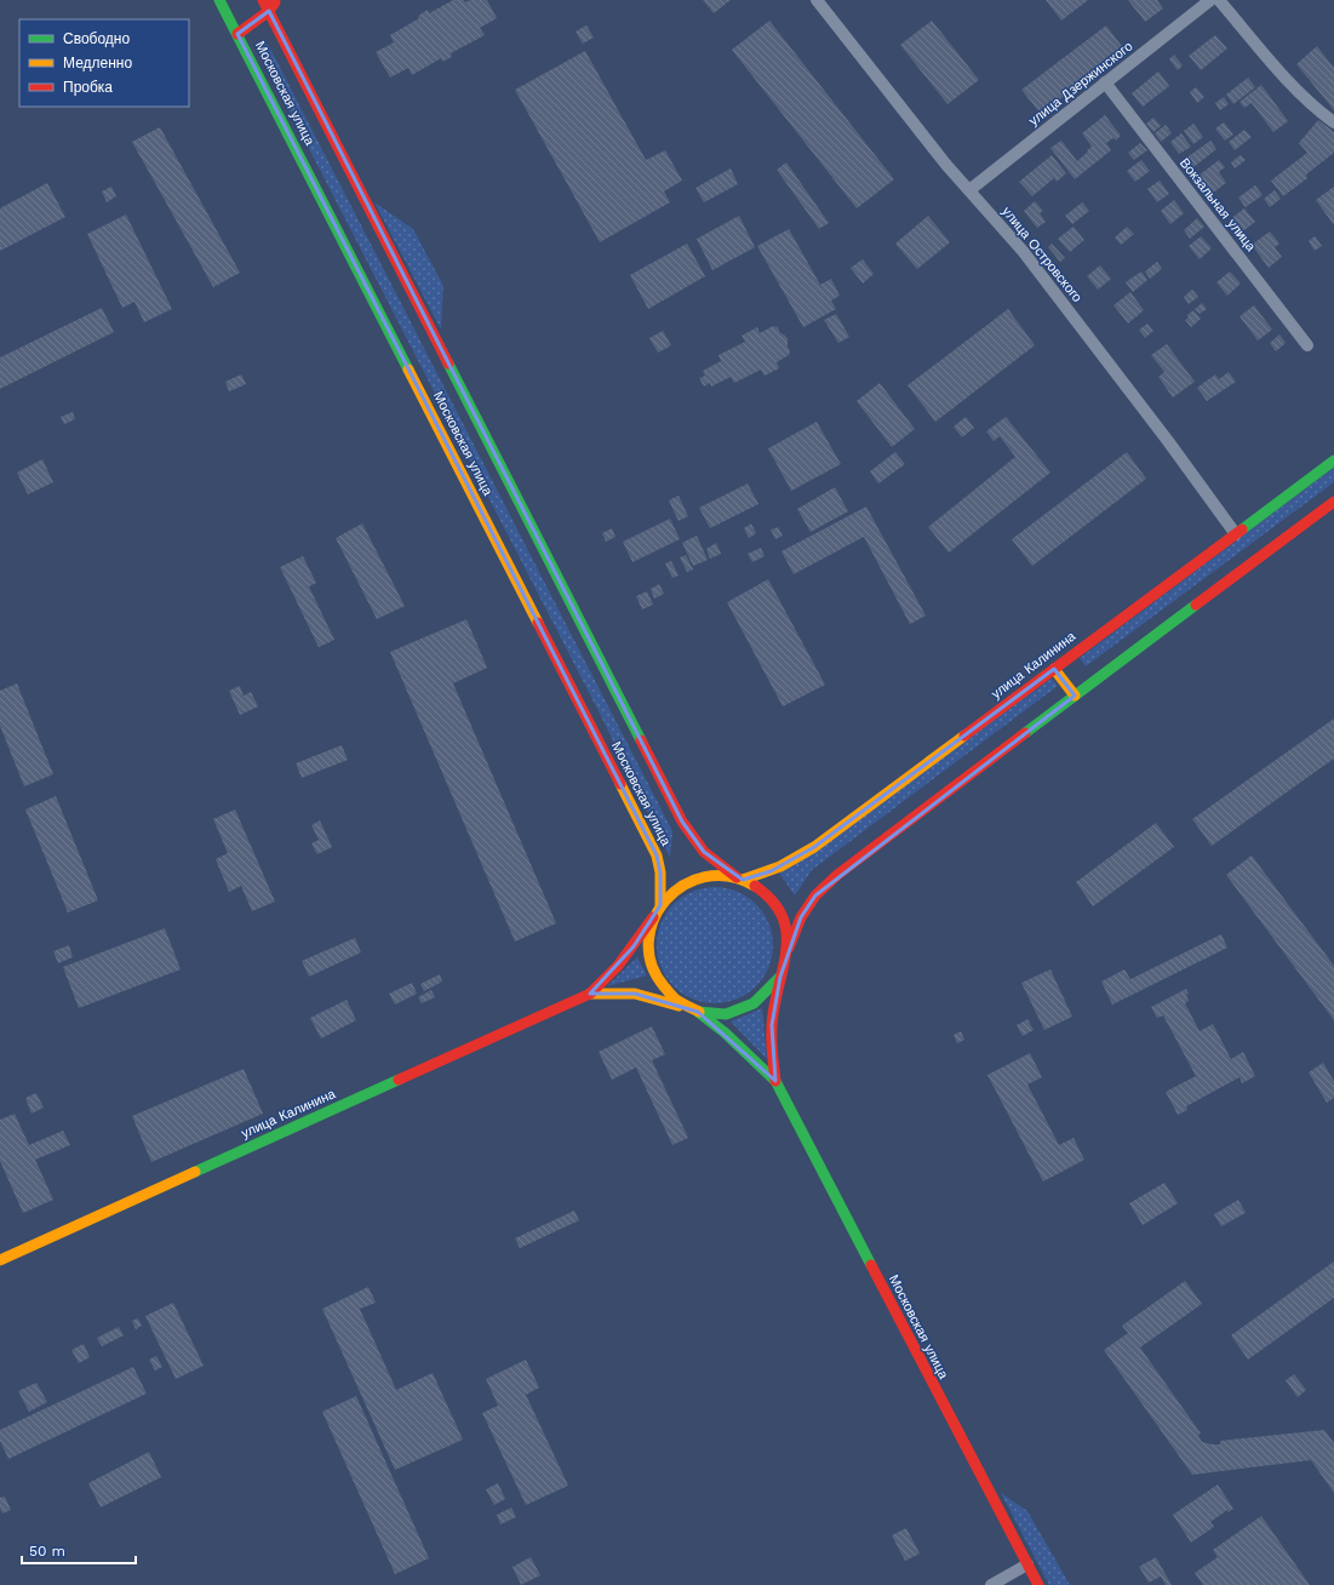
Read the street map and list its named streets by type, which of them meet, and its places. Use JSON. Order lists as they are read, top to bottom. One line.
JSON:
{"streets":{"main road":["Московская улица","улица Калинина"],"street":["улица Дзержинского","Вокзальная улица","улица Островского"]},"crossings":[["улица Дзержинского","Вокзальная улица"],["улица Дзержинского","улица Островского"],["Московская улица","улица Калинина"],["улица Островского","улица Калинина"]],"legend":["Свободно","Медленно","Пробка"],"scale_bar":"50 m"}
